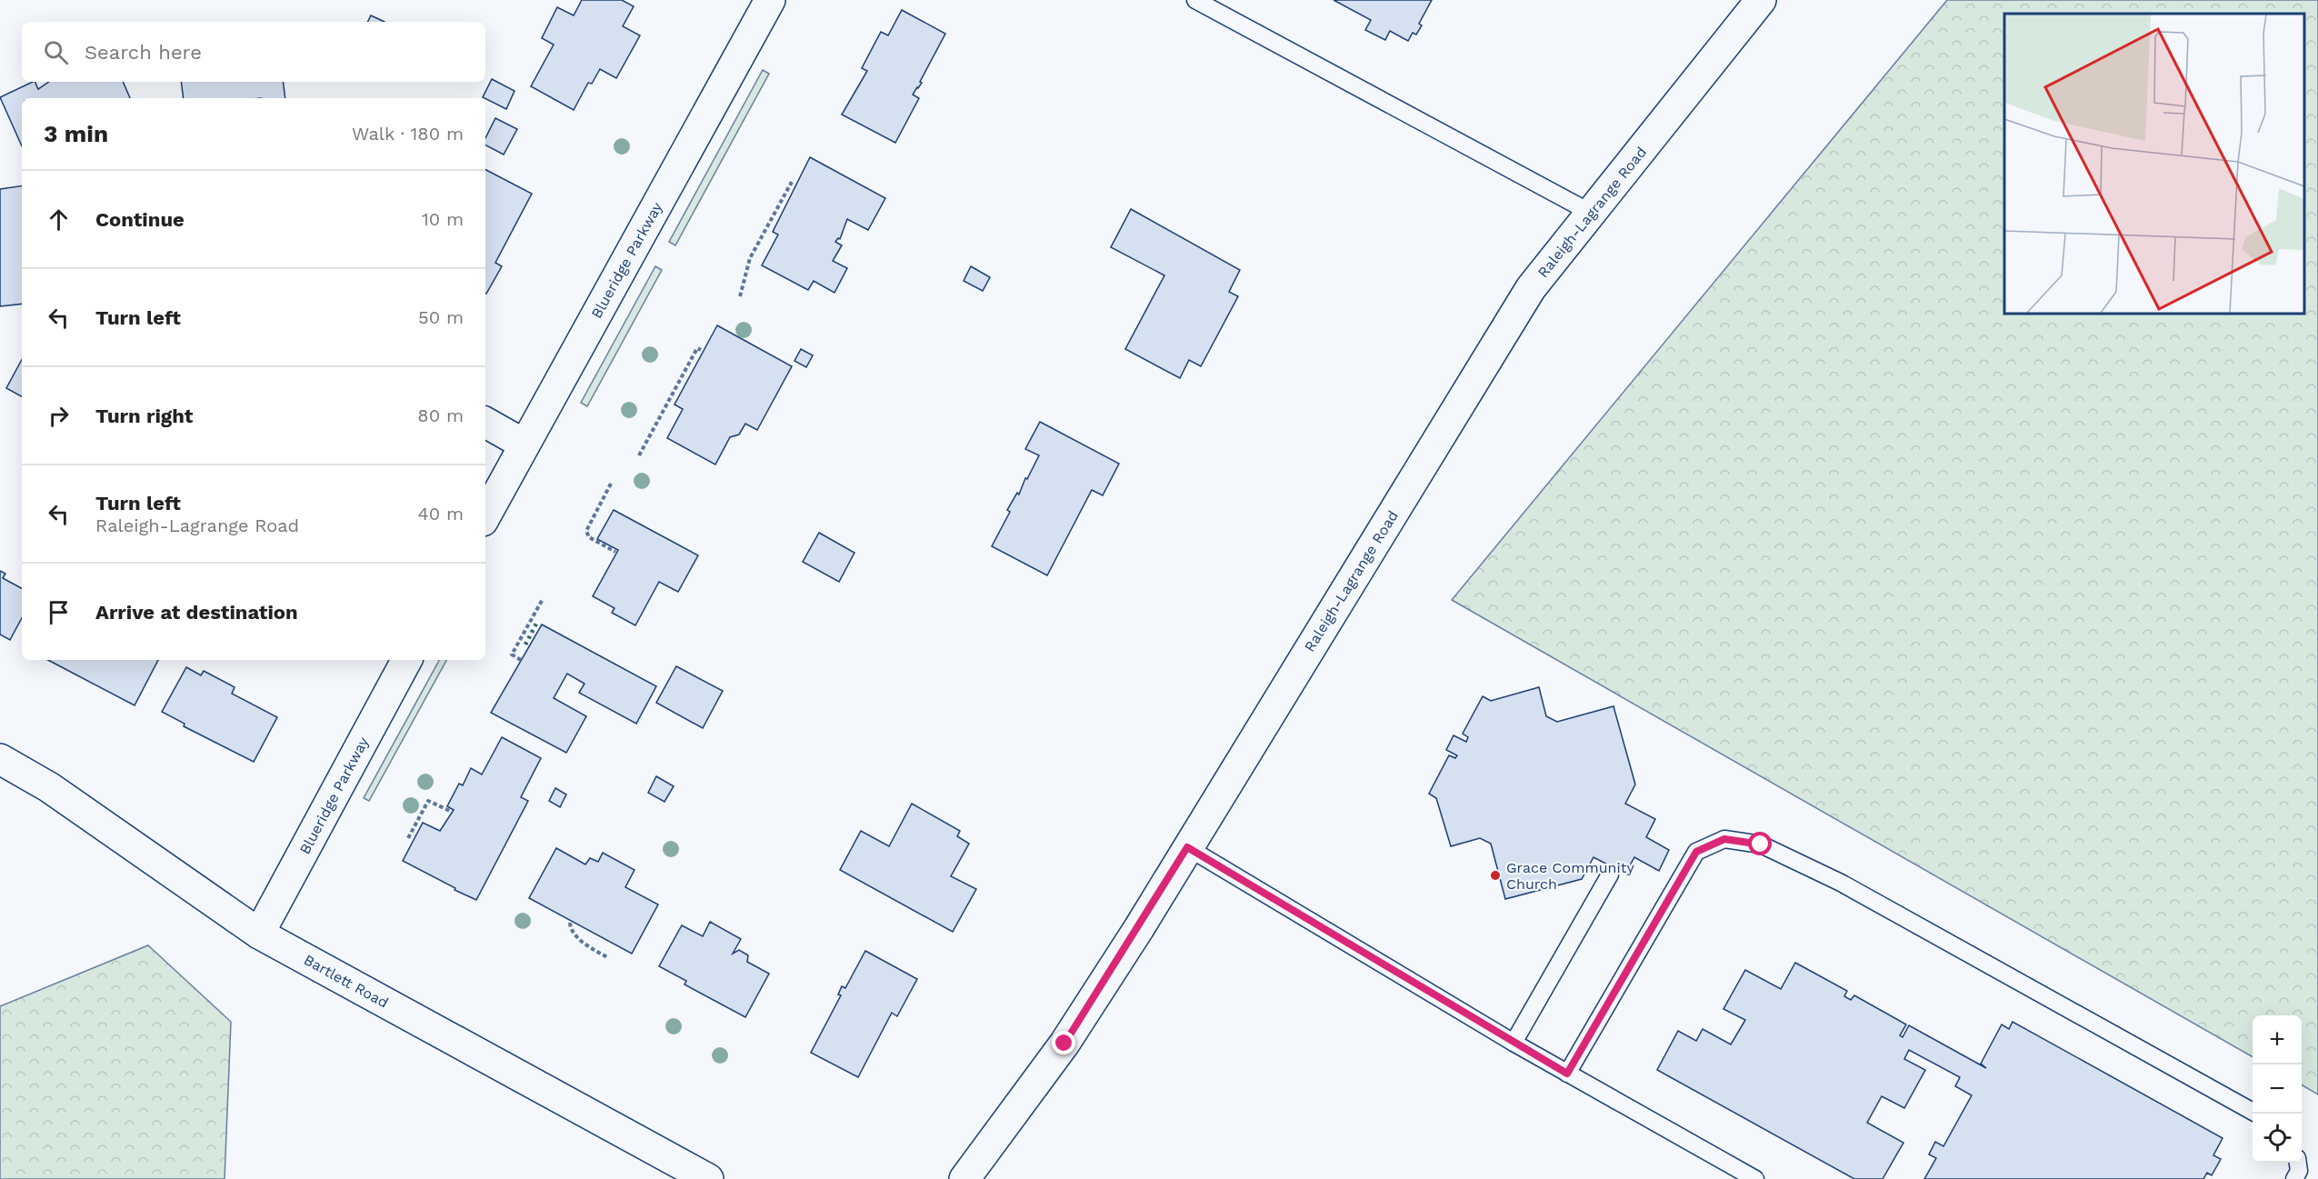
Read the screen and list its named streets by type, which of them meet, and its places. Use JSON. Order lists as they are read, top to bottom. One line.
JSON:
{"streets":{"main road":["Raleigh-Lagrange Road","Blueridge Parkway","Bartlett Road"]},"crossings":[["Blueridge Parkway","Bartlett Road"]],"places":["Grace Community Church"],"page":{"search":"Search here","heading":["3 min","Walk · 180 m"],"list":[["Continue","10 m"],["Turn left","50 m"],["Turn right","80 m"],["Turn left","Raleigh-Lagrange Road","40 m"],"Arrive at destination"],"map_buttons":["+","−"]}}
